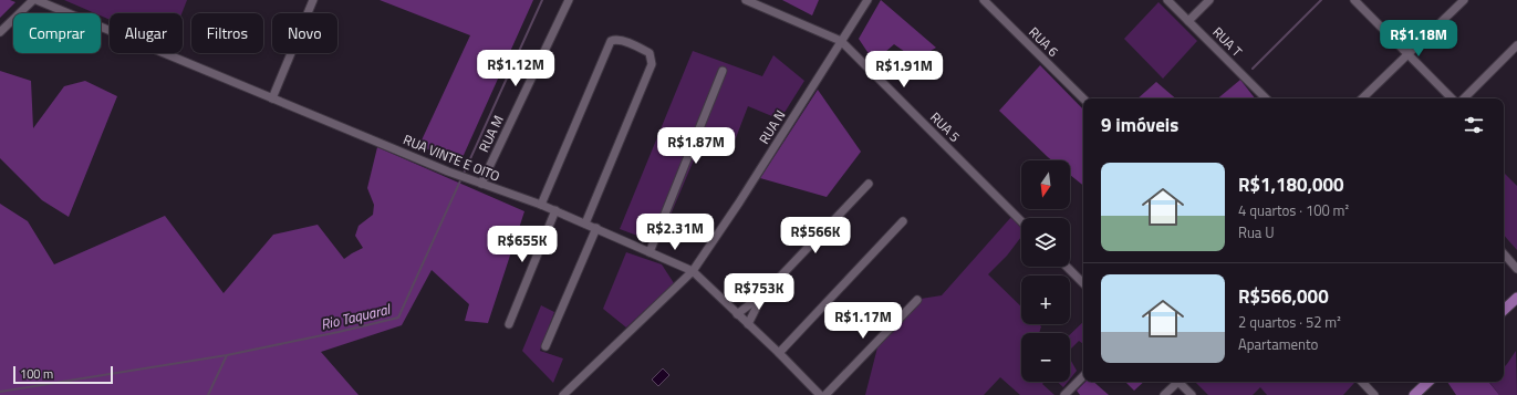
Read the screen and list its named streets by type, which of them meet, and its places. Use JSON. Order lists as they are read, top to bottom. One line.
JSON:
{"streets":{"street":["RUA 6","RUA T","RUA N","RUA 5","RUA M","RUA VINTE E OITO"]},"crossings":[["RUA N","RUA 5"],["RUA N","RUA VINTE E OITO"],["RUA M","RUA VINTE E OITO"]],"water":["Rio Taquaral"],"scale_bar":"100 m","north":"bottom","page":{"chip":["Comprar","Alugar","Filtros","Novo"],"price":["R$1.18M","R$1.12M","R$1.91M","R$1.87M","R$2.31M","R$566K","R$655K","R$753K","R$1.17M"],"heading":"9 imóveis","list":[{"name":"R$1,180,000","note":"4 quartos · 100 m² · Rua U"},{"name":"R$566,000","note":"2 quartos · 52 m² · Apartamento"}],"map_buttons":["+","−"],"scale":"100 m"}}
